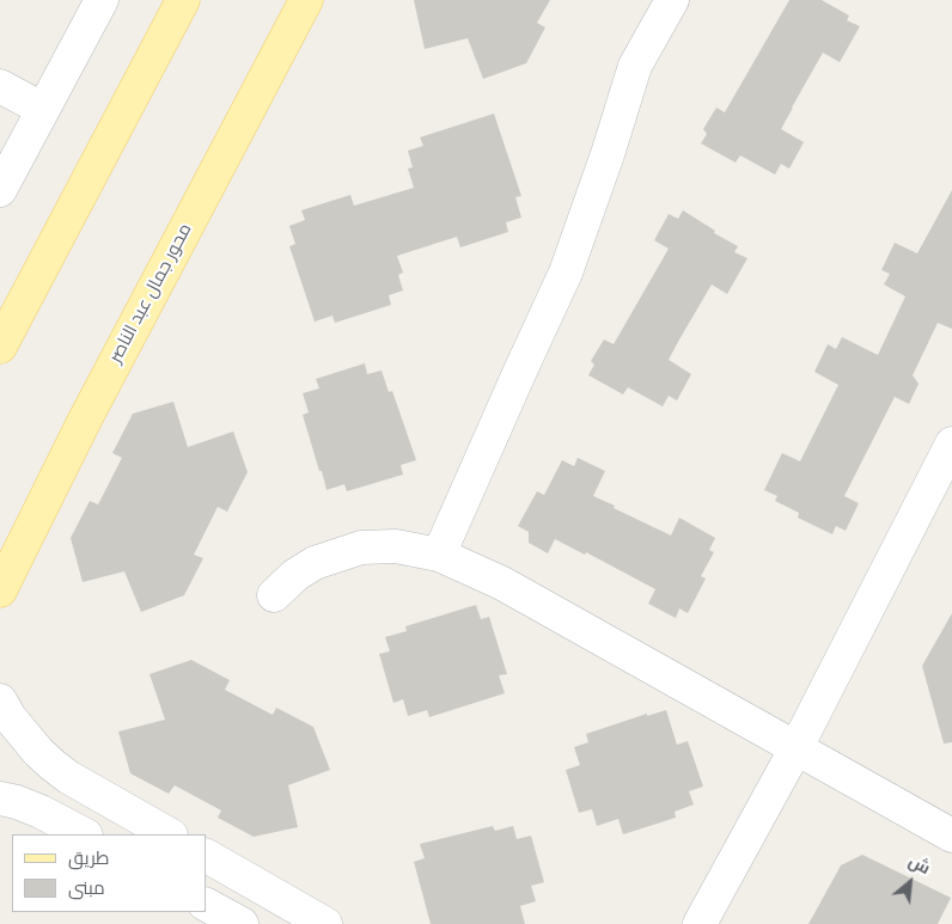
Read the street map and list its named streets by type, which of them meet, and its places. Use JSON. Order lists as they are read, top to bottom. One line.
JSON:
{"streets":{"main road":["محور جمال عبد الناصر"]},"legend":["طريق","مبنى"],"north":"top right"}
